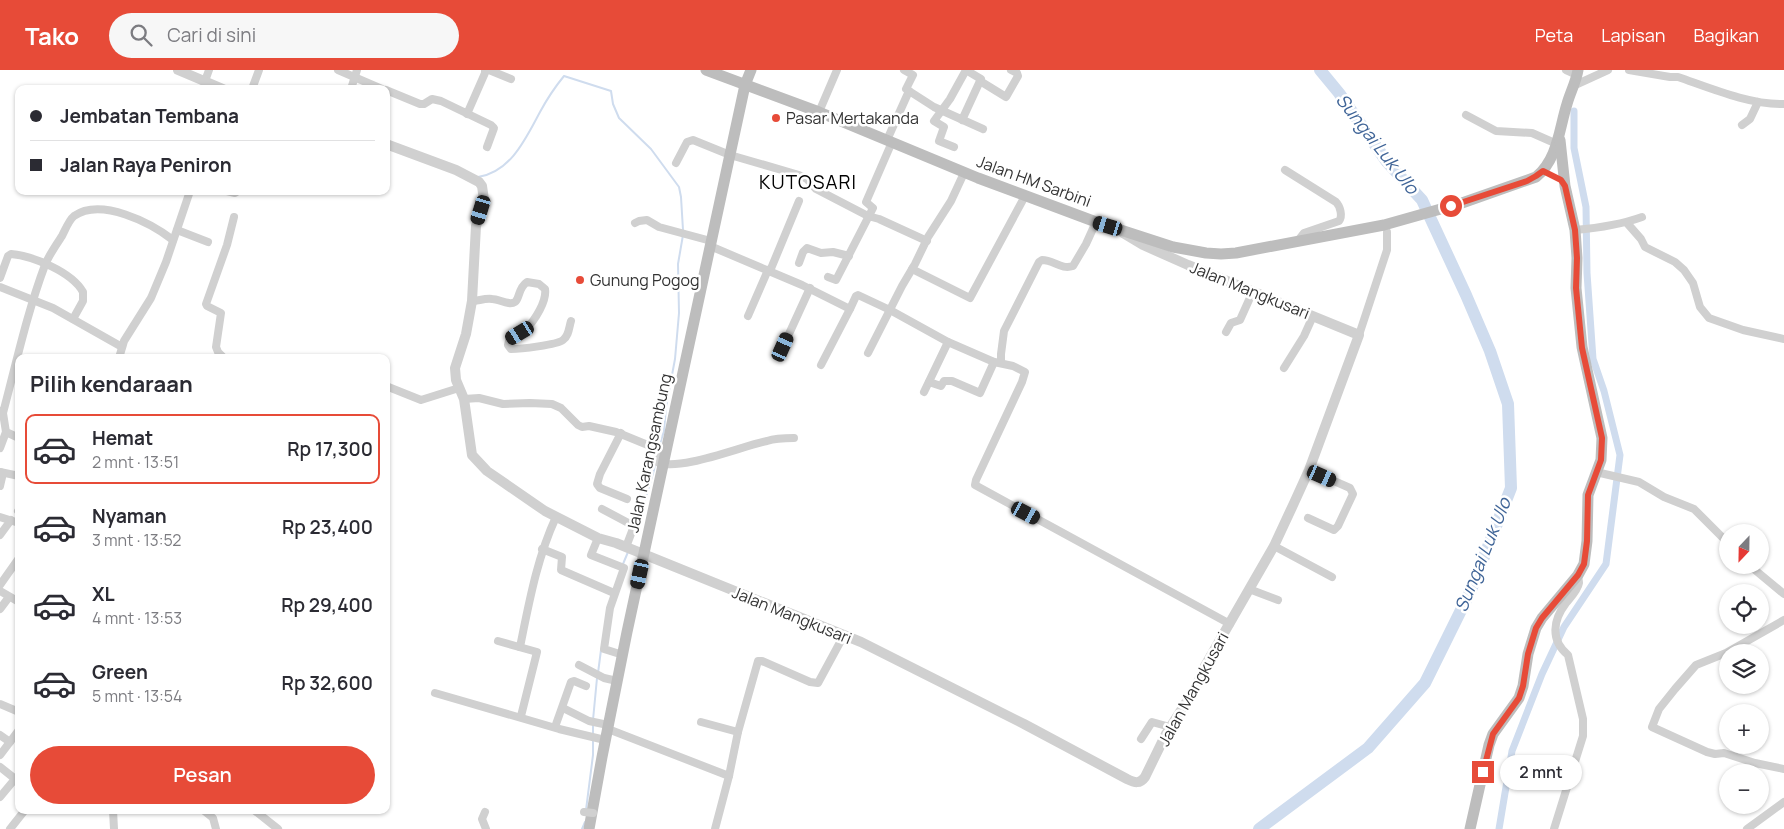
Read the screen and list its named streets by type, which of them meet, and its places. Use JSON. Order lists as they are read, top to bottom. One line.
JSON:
{"streets":{"main road":["Jalan HM Sarbini","Jalan Karangsambung"],"street":["Jalan Mangkusari"]},"crossings":[["Jalan HM Sarbini","Jalan Mangkusari"],["Jalan HM Sarbini","Jalan Karangsambung"],["Jalan Mangkusari","Jalan Karangsambung"]],"districts":["KUTOSARI"],"water":["Sungai Luk Ulo"],"places":["Pasar Mertakanda","Gunung Pogog"],"north":"bottom","page":{"header":"Tako","search":"Cari di sini","nav":["Peta","Lapisan","Bagikan"],"banner":["Jembatan Tembana","Jalan Raya Peniron"],"heading":"Pilih kendaraan","list":[{"name":"Hemat","note":"2 mnt · 13:51","value":"Rp 17,300"},{"name":"Nyaman","note":"3 mnt · 13:52","value":"Rp 23,400"},{"name":"XL","note":"4 mnt · 13:53","value":"Rp 29,400"},{"name":"Green","note":"5 mnt · 13:54","value":"Rp 32,600"}],"map_buttons":["+","−"],"buttons":"Pesan","bubble":"2 mnt"}}
